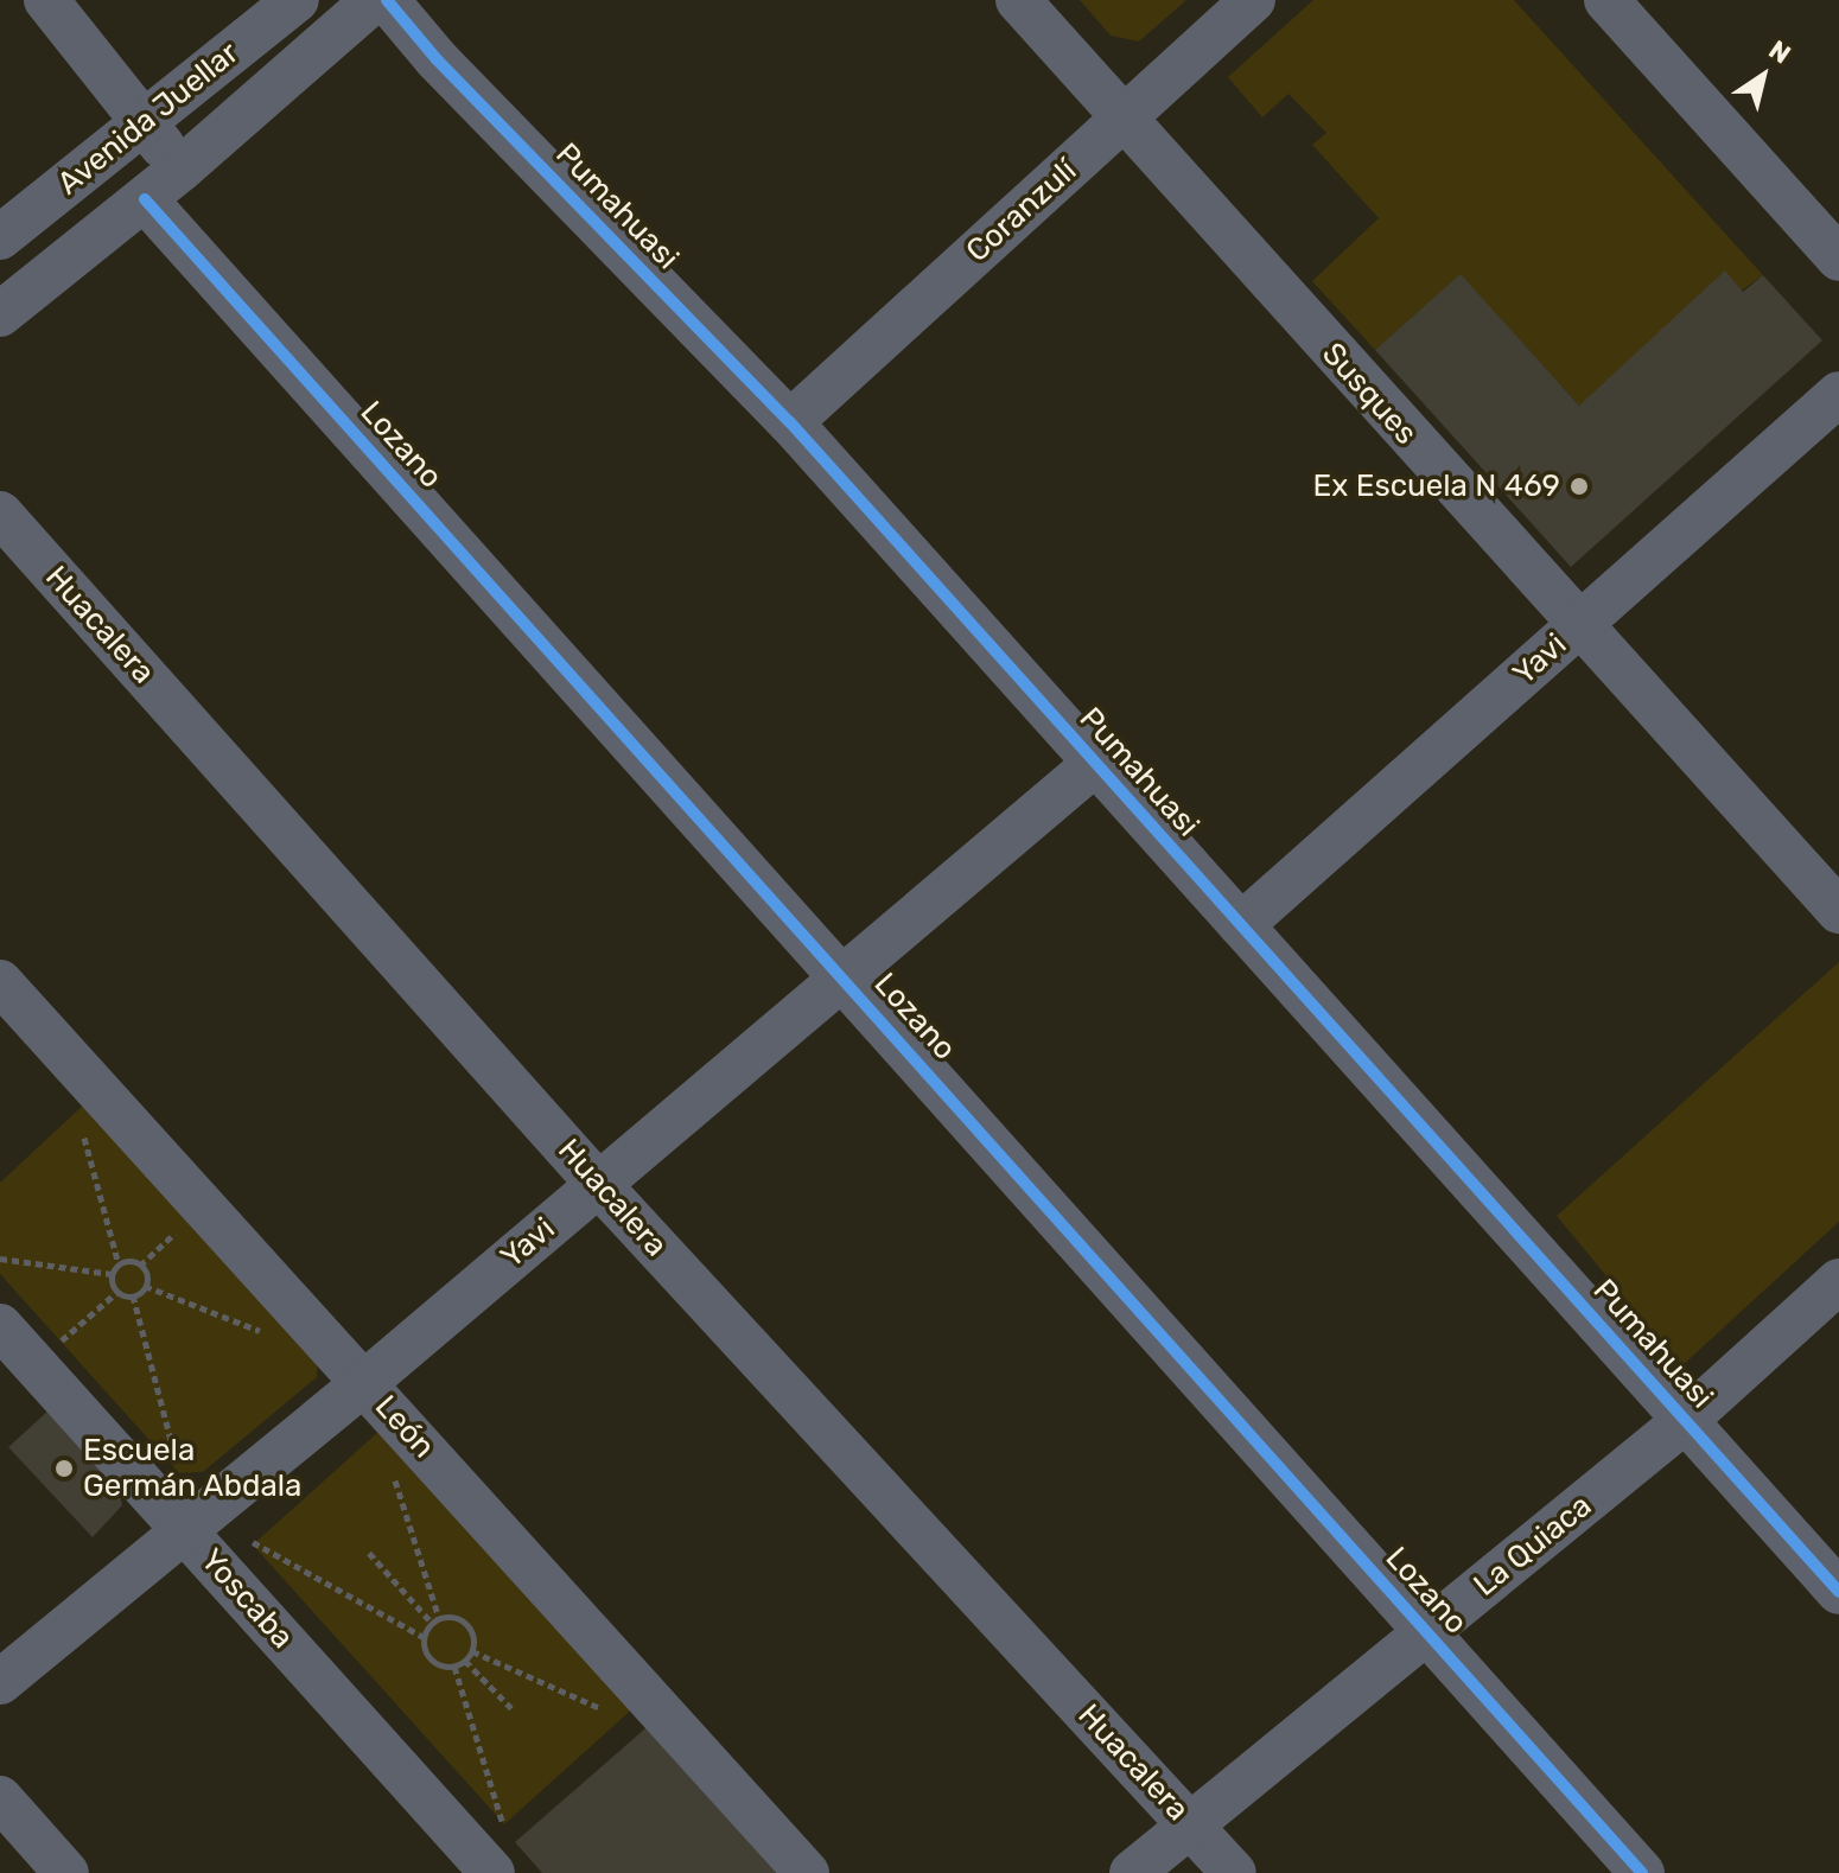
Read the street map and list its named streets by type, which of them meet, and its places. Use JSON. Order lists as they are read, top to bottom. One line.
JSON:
{"streets":{"street":["Avenida Juellar","Pumahuasi","Coranzulí","Susques","Lozano","Huacalera","Yavi","León","La Quiaca","Yoscaba"]},"crossings":[["Pumahuasi","Coranzulí"],["Pumahuasi","Yavi"],["Pumahuasi","La Quiaca"],["Coranzulí","Susques"],["Susques","Yavi"],["Lozano","Yavi"],["Lozano","La Quiaca"],["Huacalera","Yavi"],["Huacalera","La Quiaca"],["Yavi","León"],["Yavi","Yoscaba"]],"places":["Ex Escuela N 469","Escuela Germán Abdala"],"north":"top right"}
